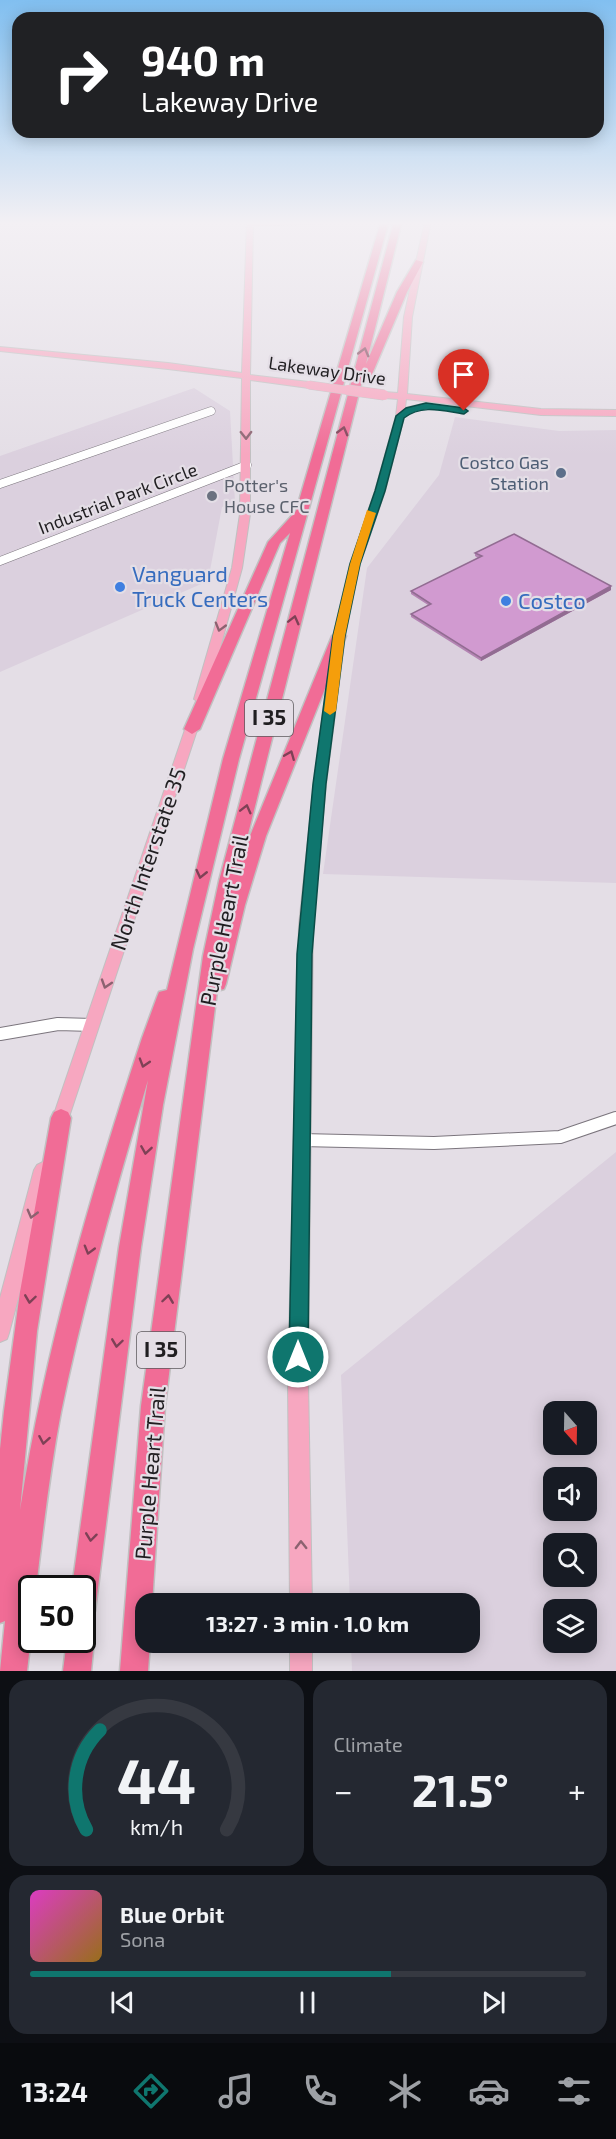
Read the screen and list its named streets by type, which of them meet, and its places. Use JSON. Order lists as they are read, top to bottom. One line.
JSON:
{"streets":{"highway":["I 35","Purple Heart Trail"],"main road":["Lakeway Drive","North Interstate 35"],"street":["Industrial Park Circle"]},"crossings":[["Lakeway Drive","North Interstate 35"],["Industrial Park Circle","North Interstate 35"]],"one_way":["North Interstate 35"],"places":["Costco Gas Station","Potter's House CFC","Vanguard Truck Centers","Costco"],"north":"bottom","page":{"turn":["940 m","Lakeway Drive"],"limit":"50","trip":"13:27 · 3 min · 1.0 km","tile":"Climate","heat":["−","21.5°","+"],"song":["Blue Orbit","Sona"],"tabs":"13:24","gauge":["44","km/h"]}}
